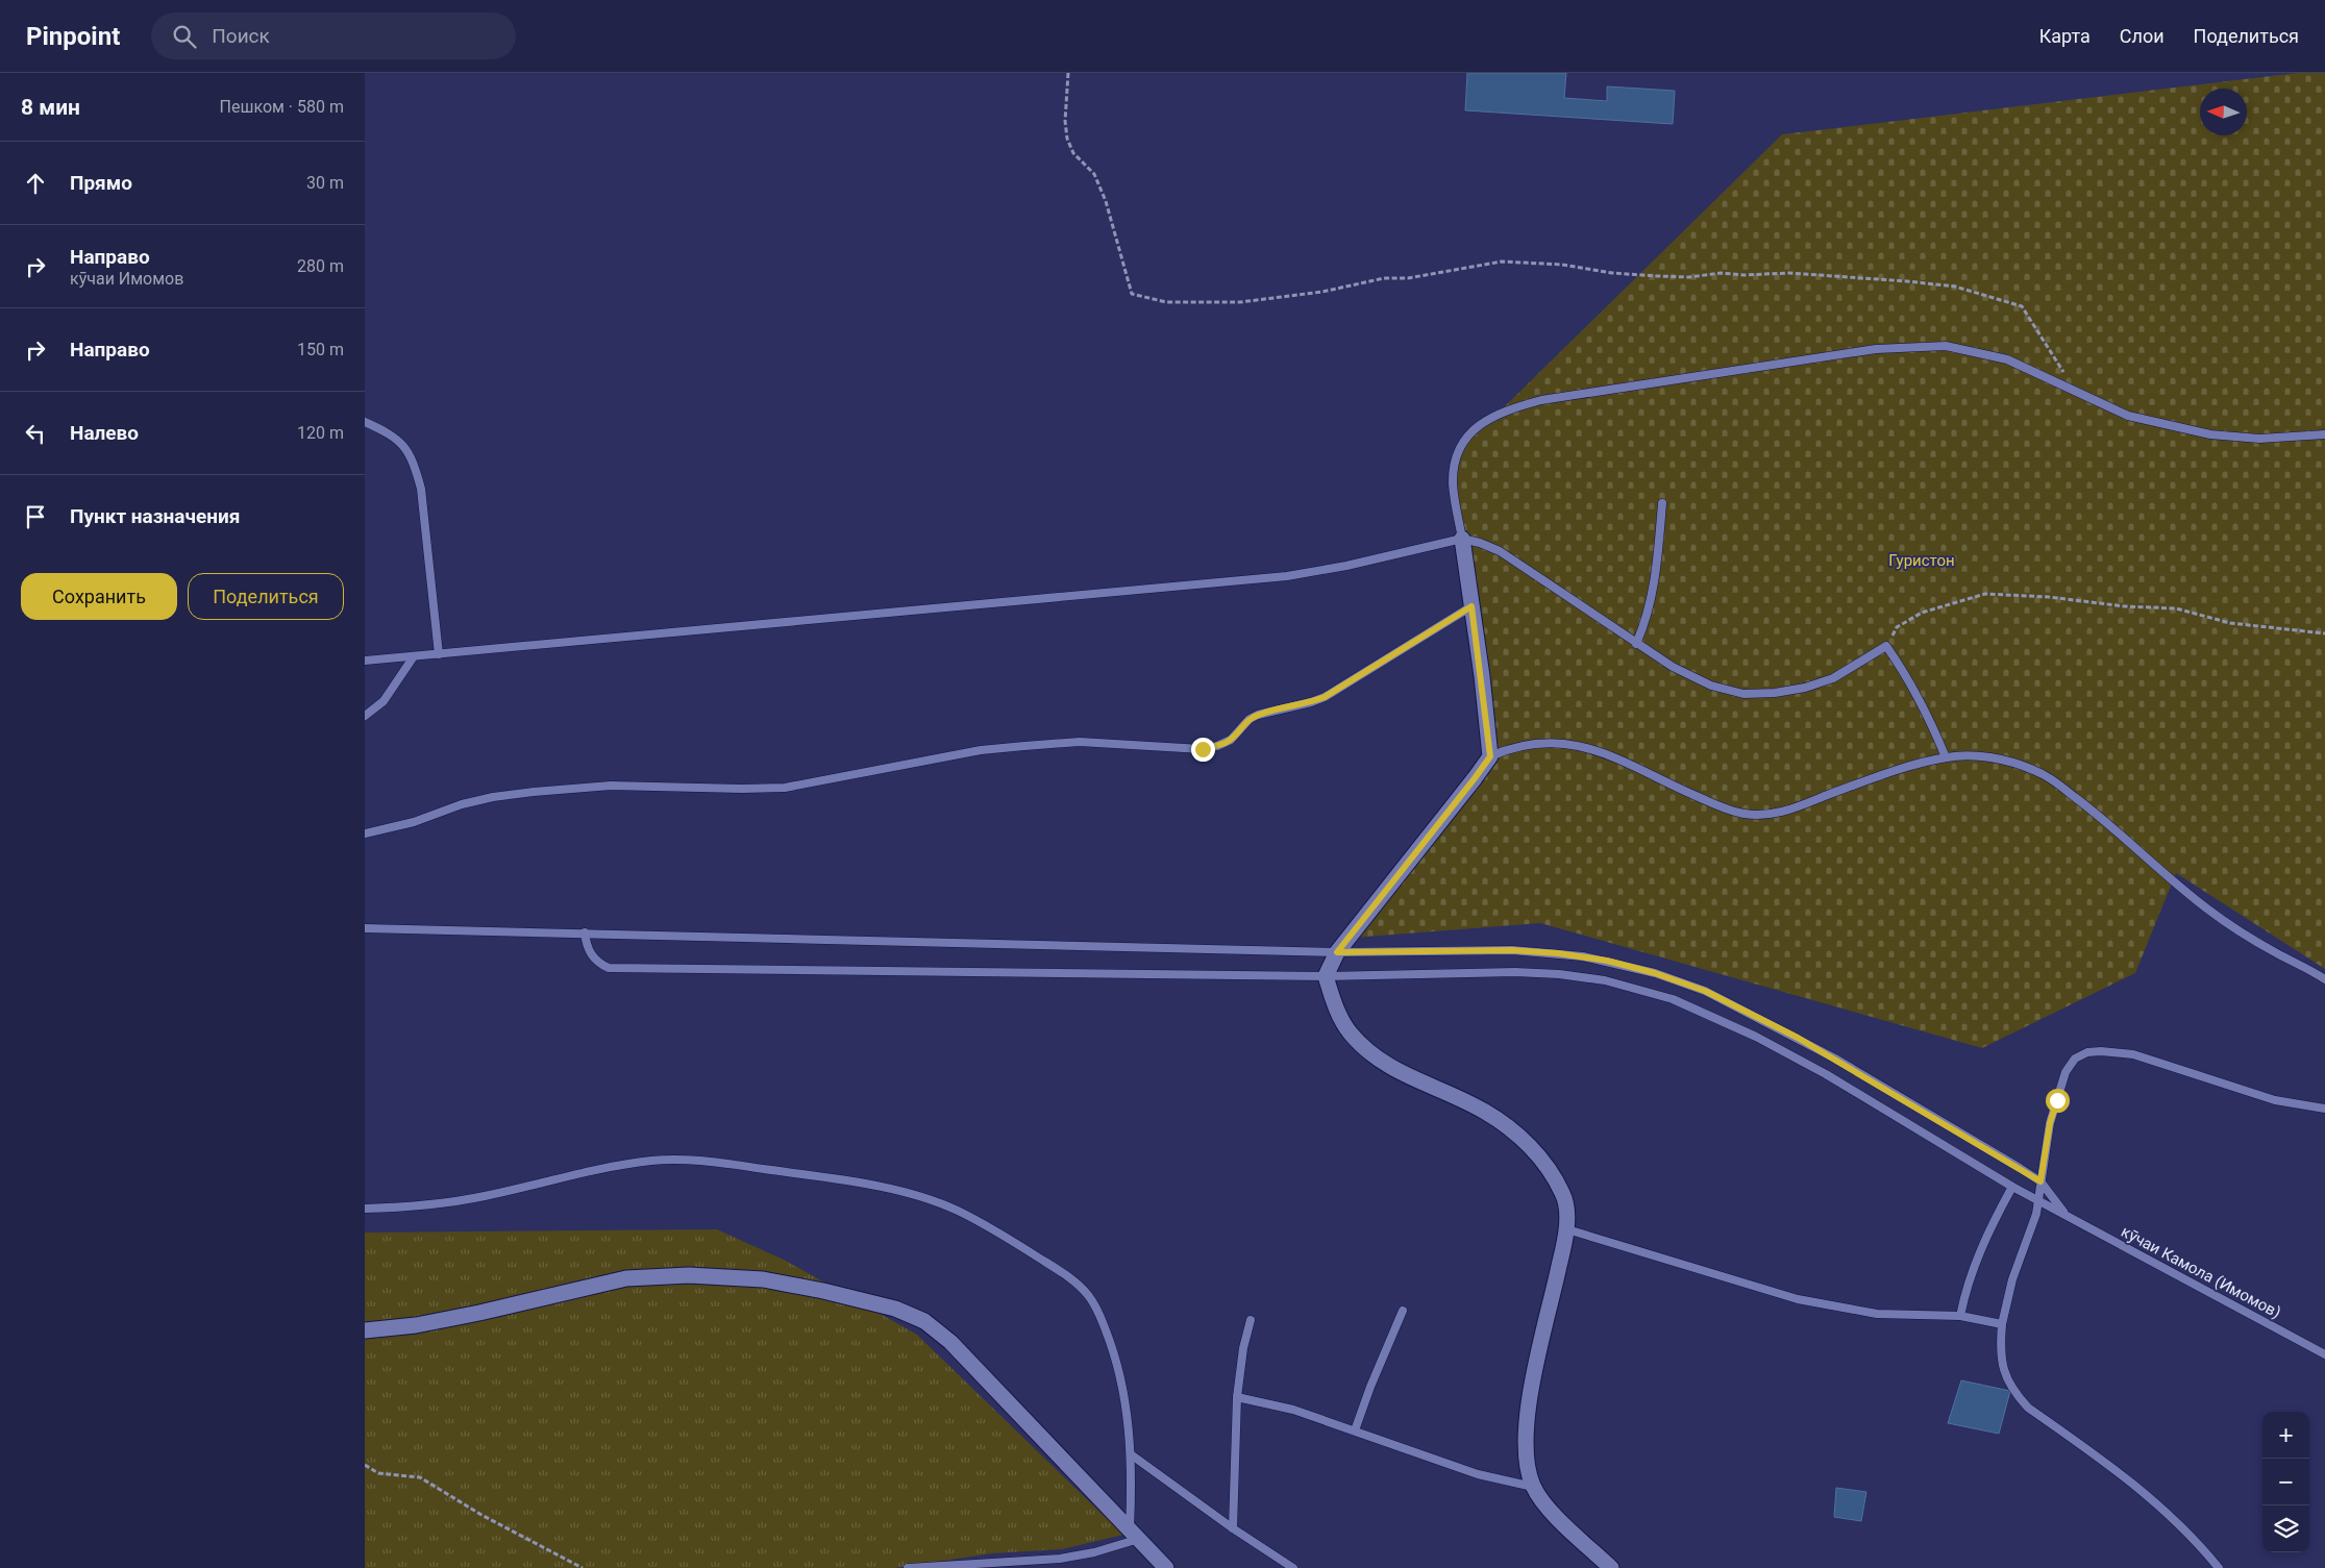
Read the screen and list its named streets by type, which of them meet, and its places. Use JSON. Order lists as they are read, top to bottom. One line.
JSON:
{"streets":{"lane":["кӯчаи Камола (Имомов)"]},"parks":["Гуристон"],"north":"left","page":{"header":"Pinpoint","search":"Поиск","nav":["Карта","Слои","Поделиться"],"heading":["8 мин","Пешком · 580 m"],"list":[["Прямо","30 m"],["Направо","кӯчаи Имомов","280 m"],["Направо","150 m"],["Налево","120 m"],"Пункт назначения"],"buttons":["Сохранить","Поделиться"],"map_buttons":["+","−"]}}
